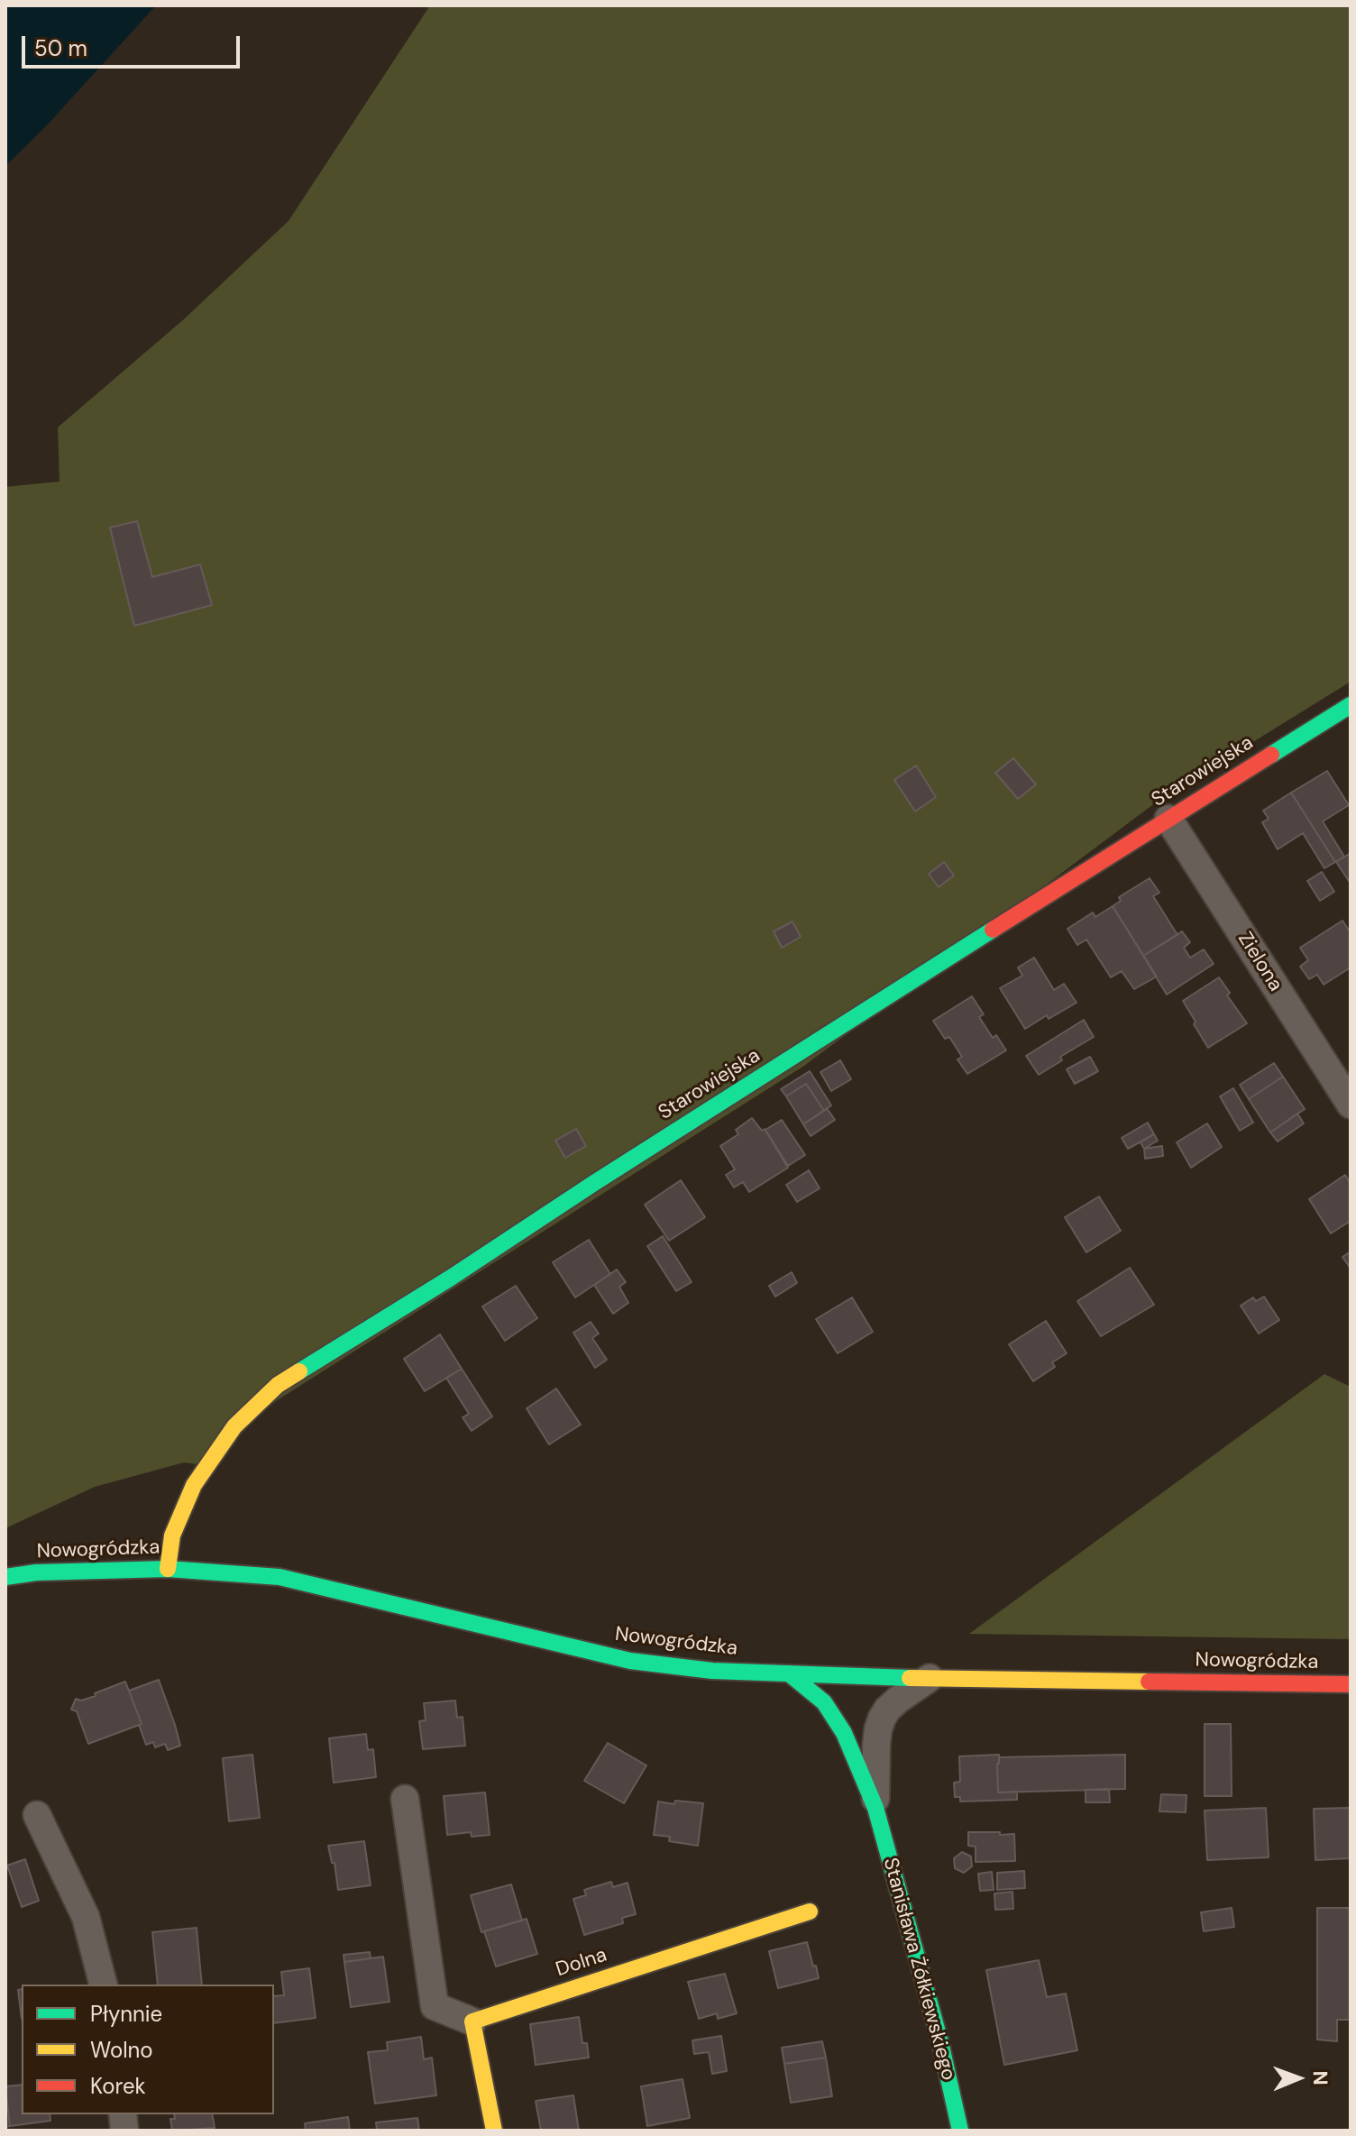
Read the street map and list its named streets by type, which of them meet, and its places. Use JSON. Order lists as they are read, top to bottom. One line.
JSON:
{"streets":{"street":["Starowiejska","Zielona","Nowogródzka","Dolna","Stanisława Żółkiewskiego"]},"crossings":[["Starowiejska","Zielona"],["Starowiejska","Nowogródzka"],["Nowogródzka","Stanisława Żółkiewskiego"]],"legend":["Płynnie","Wolno","Korek"],"scale_bar":"50 m","north":"right"}
